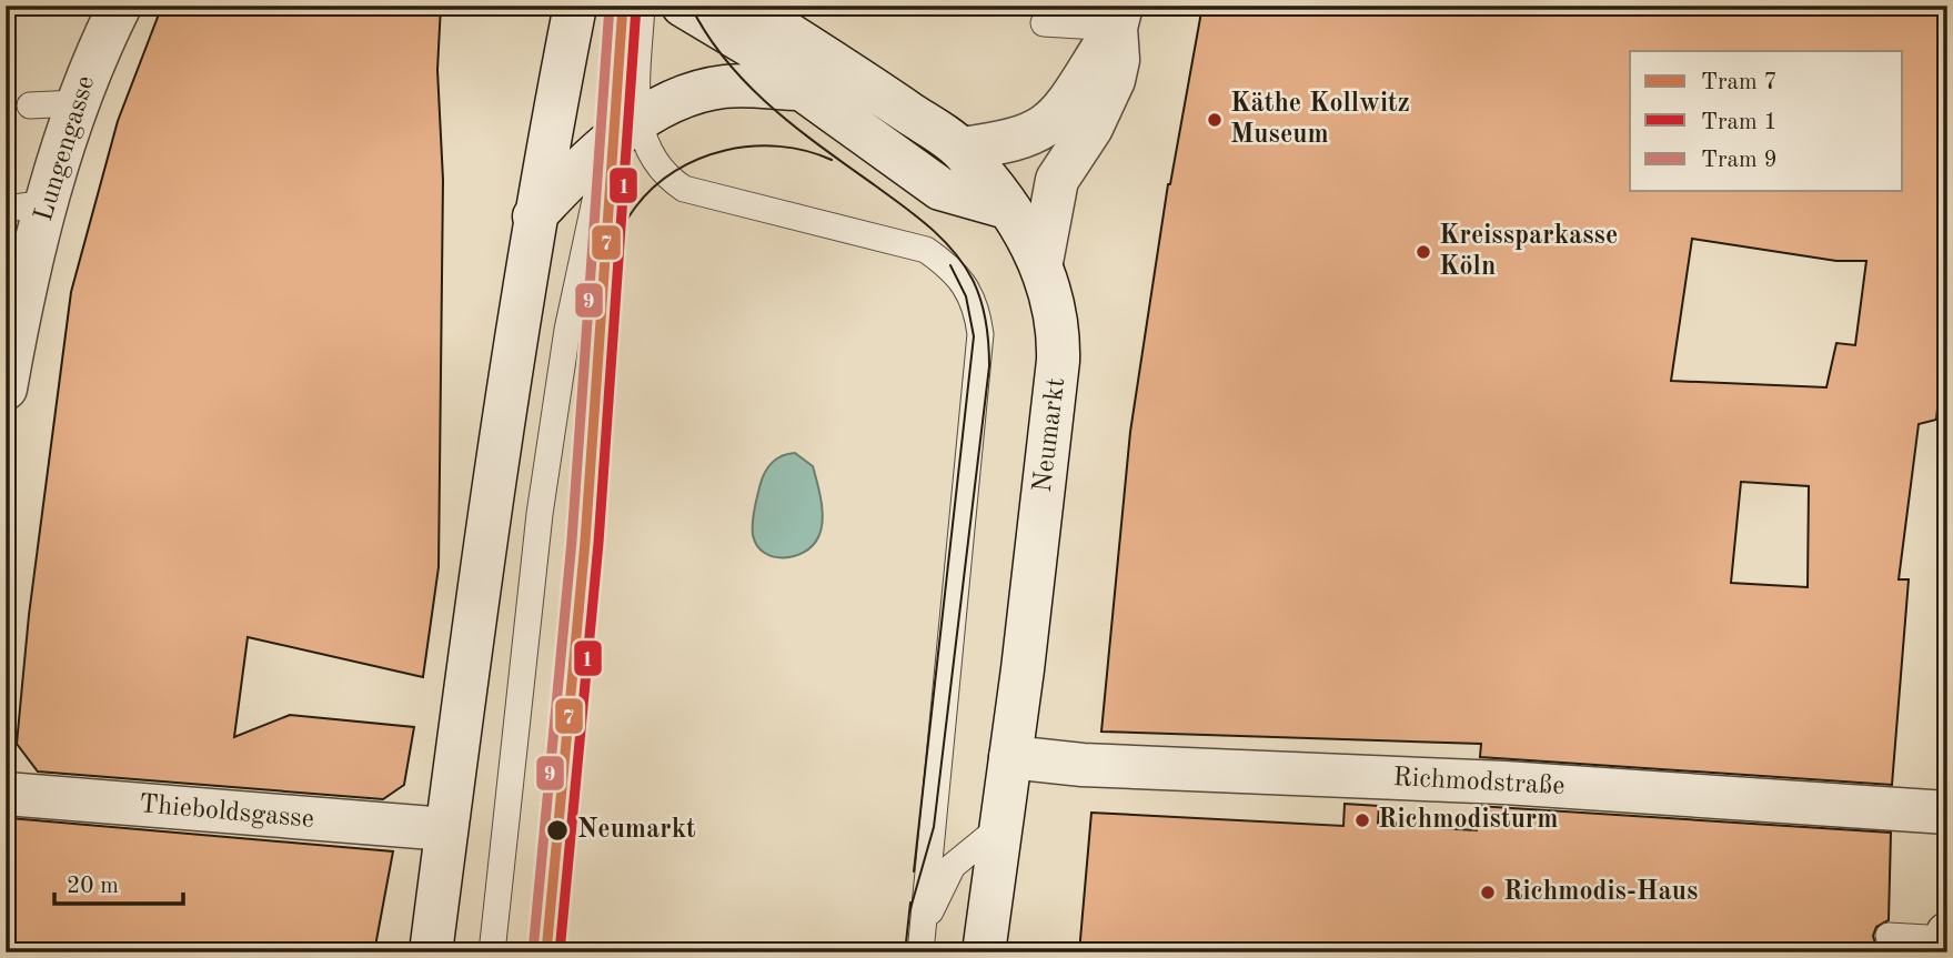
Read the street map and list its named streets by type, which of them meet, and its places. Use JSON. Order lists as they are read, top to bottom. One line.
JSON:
{"streets":{"main road":["Lungengasse","Neumarkt","Richmodstraße","Thieboldsgasse"]},"crossings":[["Neumarkt","Richmodstraße"]],"places":["Käthe Kollwitz Museum","Kreissparkasse Köln","Richmodisturm","Neumarkt","Richmodis-Haus"],"lines":["tram line 7","tram line 9","tram line 1"],"legend":["Tram 7","Tram 1","Tram 9"],"scale_bar":"20 m"}
